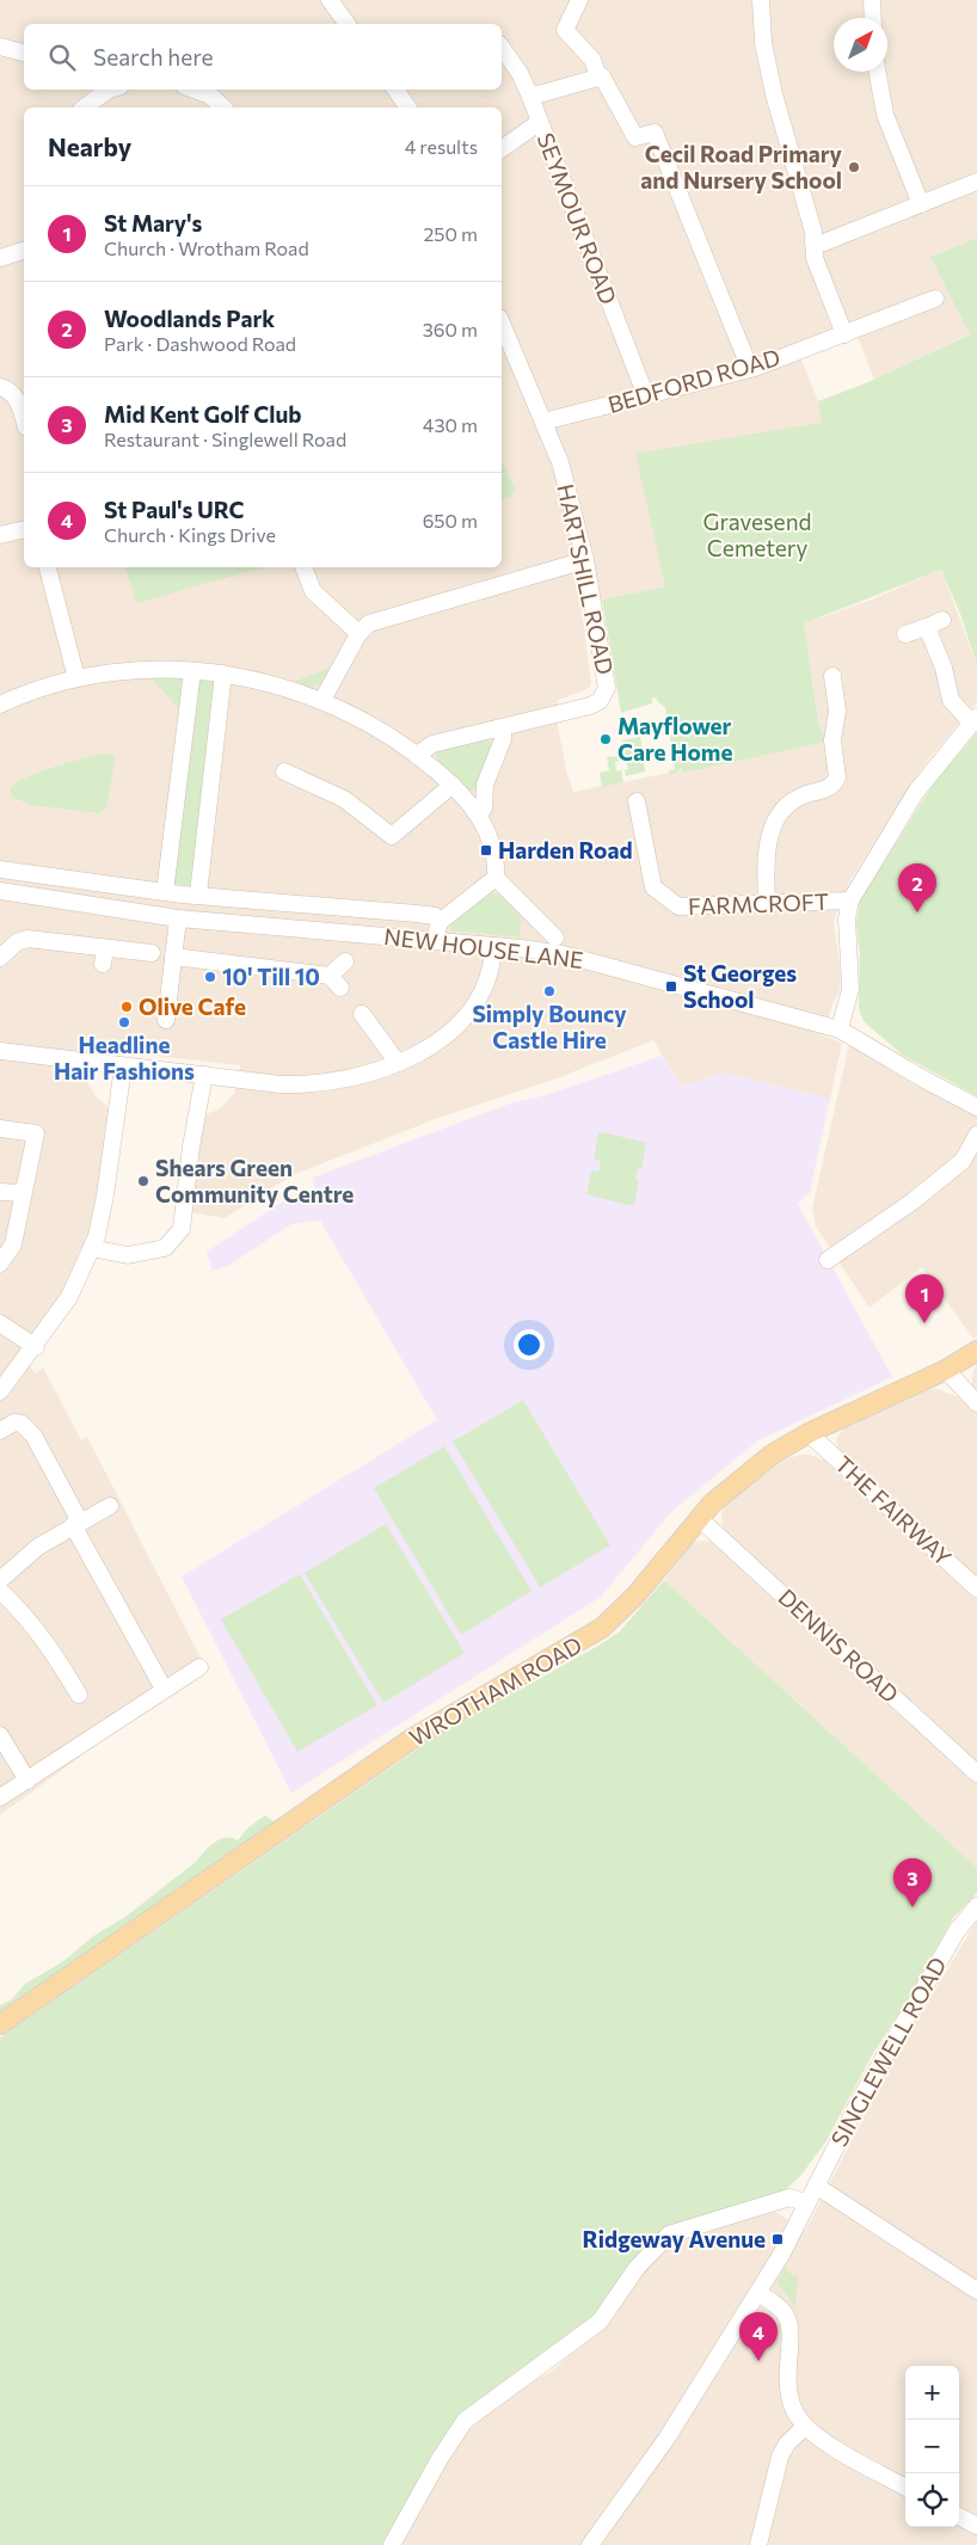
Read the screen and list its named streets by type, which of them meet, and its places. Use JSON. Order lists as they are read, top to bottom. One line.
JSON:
{"streets":{"main road":["WROTHAM ROAD"],"street":["SEYMOUR ROAD","BEDFORD ROAD","HARTSHILL ROAD","FARMCROFT","NEW HOUSE LANE","THE FAIRWAY","DENNIS ROAD","SINGLEWELL ROAD"]},"crossings":[["SEYMOUR ROAD","BEDFORD ROAD"],["BEDFORD ROAD","HARTSHILL ROAD"],["THE FAIRWAY","WROTHAM ROAD"],["DENNIS ROAD","WROTHAM ROAD"]],"parks":["Gravesend Cemetery"],"places":{"other":["Cecil Road Primary and Nursery School","Mayflower Care Home","10' Till 10","Simply Bouncy Castle Hire","Olive Cafe","Headline Hair Fashions","Shears Green Community Centre"],"transit":["Harden Road","St Georges School","Ridgeway Avenue"]},"north":"top right","page":{"search":"Search here","heading":["Nearby","4 results"],"list":[{"mark":"1","name":"St Mary's","note":"Church · Wrotham Road","value":"250 m"},{"mark":"2","name":"Woodlands Park","note":"Park · Dashwood Road","value":"360 m"},{"mark":"3","name":"Mid Kent Golf Club","note":"Restaurant · Singlewell Road","value":"430 m"},{"mark":"4","name":"St Paul's URC","note":"Church · Kings Drive","value":"650 m"}],"pins":["2","1","3","4"],"map_buttons":["+","−"]}}
